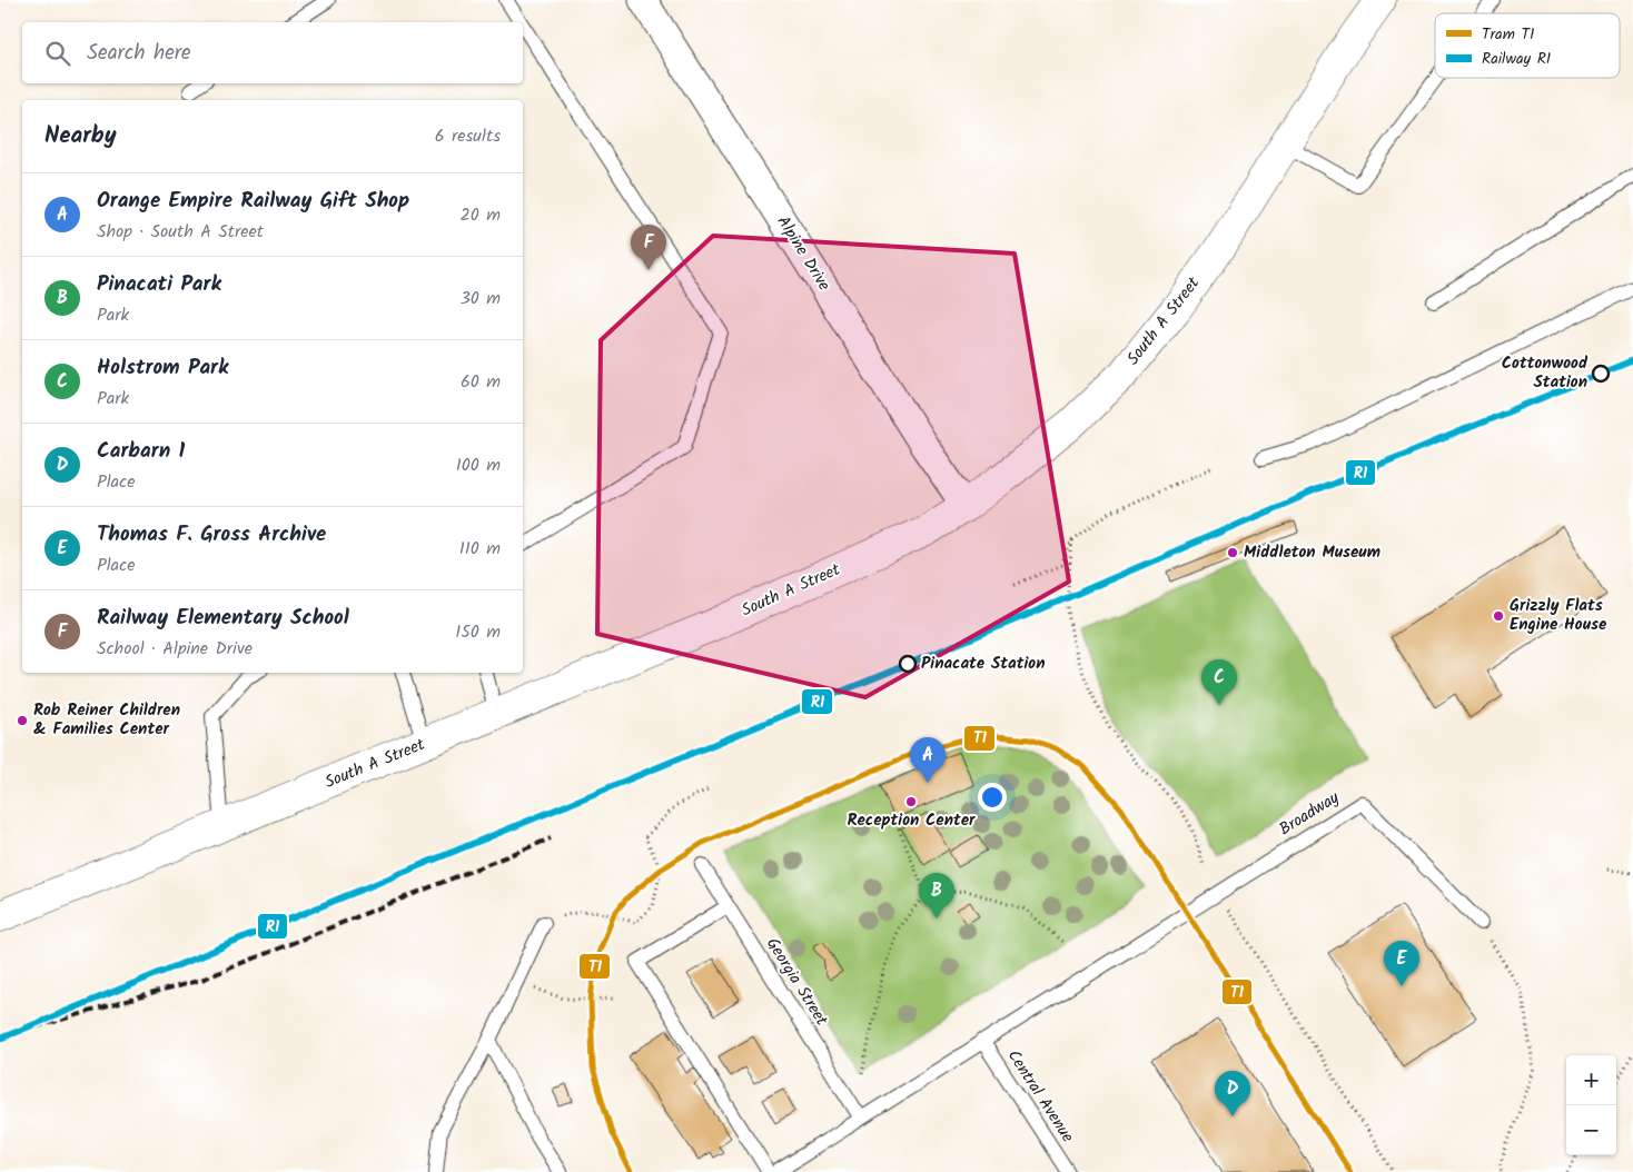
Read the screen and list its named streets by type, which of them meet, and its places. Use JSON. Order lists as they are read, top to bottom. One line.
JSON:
{"streets":{"main road":["South A Street"],"street":["Alpine Drive"],"lane":["Broadway","Georgia Street","Central Avenue"]},"crossings":[["Alpine Drive","South A Street"],["Broadway","Georgia Street"],["Broadway","Central Avenue"]],"places":["Cottonwood Station","Middleton Museum","Grizzly Flats Engine House","Pinacate Station","Rob Reiner Children & Families Center","Reception Center"],"lines":["rail line R1","tram line T1"],"legend":["Tram T1","Railway R1"],"page":{"search":"Search here","heading":["Nearby","6 results"],"list":[{"mark":"A","name":"Orange Empire Railway Gift Shop","note":"Shop · South A Street","value":"20 m"},{"mark":"B","name":"Pinacati Park","note":"Park","value":"30 m"},{"mark":"C","name":"Holstrom Park","note":"Park","value":"60 m"},{"mark":"D","name":"Carbarn 1","note":"Place","value":"100 m"},{"mark":"E","name":"Thomas F. Gross Archive","note":"Place","value":"110 m"},{"mark":"F","name":"Railway Elementary School","note":"School · Alpine Drive","value":"150 m"}],"pins":["F","C","A","B","E","D"],"map_buttons":["+","−"]}}
